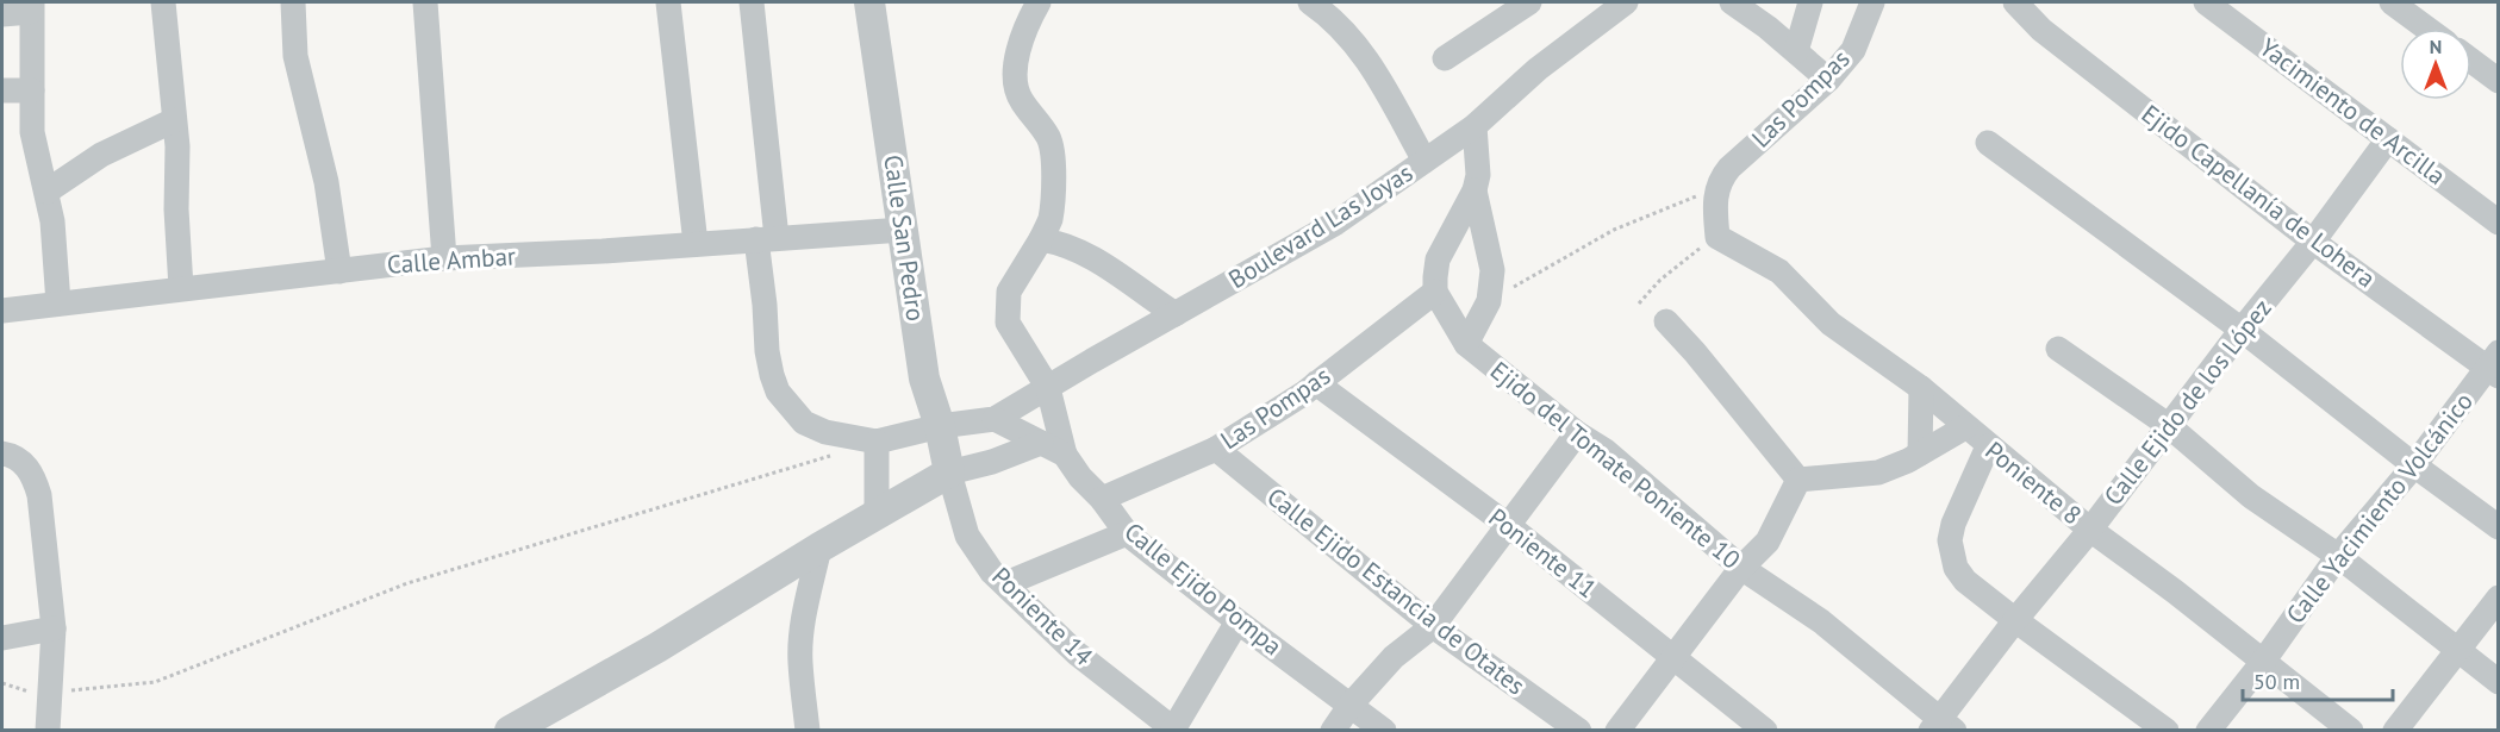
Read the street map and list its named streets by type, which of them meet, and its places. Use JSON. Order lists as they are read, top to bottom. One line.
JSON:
{"streets":{"street":["Las Pompas","Yacimiento de Arcilla","Ejido Capellanía de Lohera","Boulevard Las Joyas","Calle San Pedro","Calle Ambar","Calle Ejido de los López","Ejido del Tomate Poniente 10","Poniente 8","Calle Yacimiento Volcánico","Poniente 11","Calle Ejido Pompa","Calle Ejido Estancia de Otates","Poniente 14"]},"crossings":[["Las Pompas","Ejido del Tomate Poniente 10"],["Las Pompas","Poniente 11"],["Las Pompas","Calle Ejido Pompa"],["Las Pompas","Calle Ejido Estancia de Otates"],["Yacimiento de Arcilla","Calle Ejido de los López"],["Ejido Capellanía de Lohera","Calle Ejido de los López"],["Ejido Capellanía de Lohera","Calle Yacimiento Volcánico"],["Boulevard Las Joyas","Calle Ejido Pompa"],["Calle San Pedro","Calle Ambar"],["Calle San Pedro","Poniente 14"],["Calle Ejido de los López","Ejido del Tomate Poniente 10"],["Calle Ejido de los López","Poniente 8"],["Poniente 8","Calle Yacimiento Volcánico"]],"scale_bar":"50 m","north":"top"}
